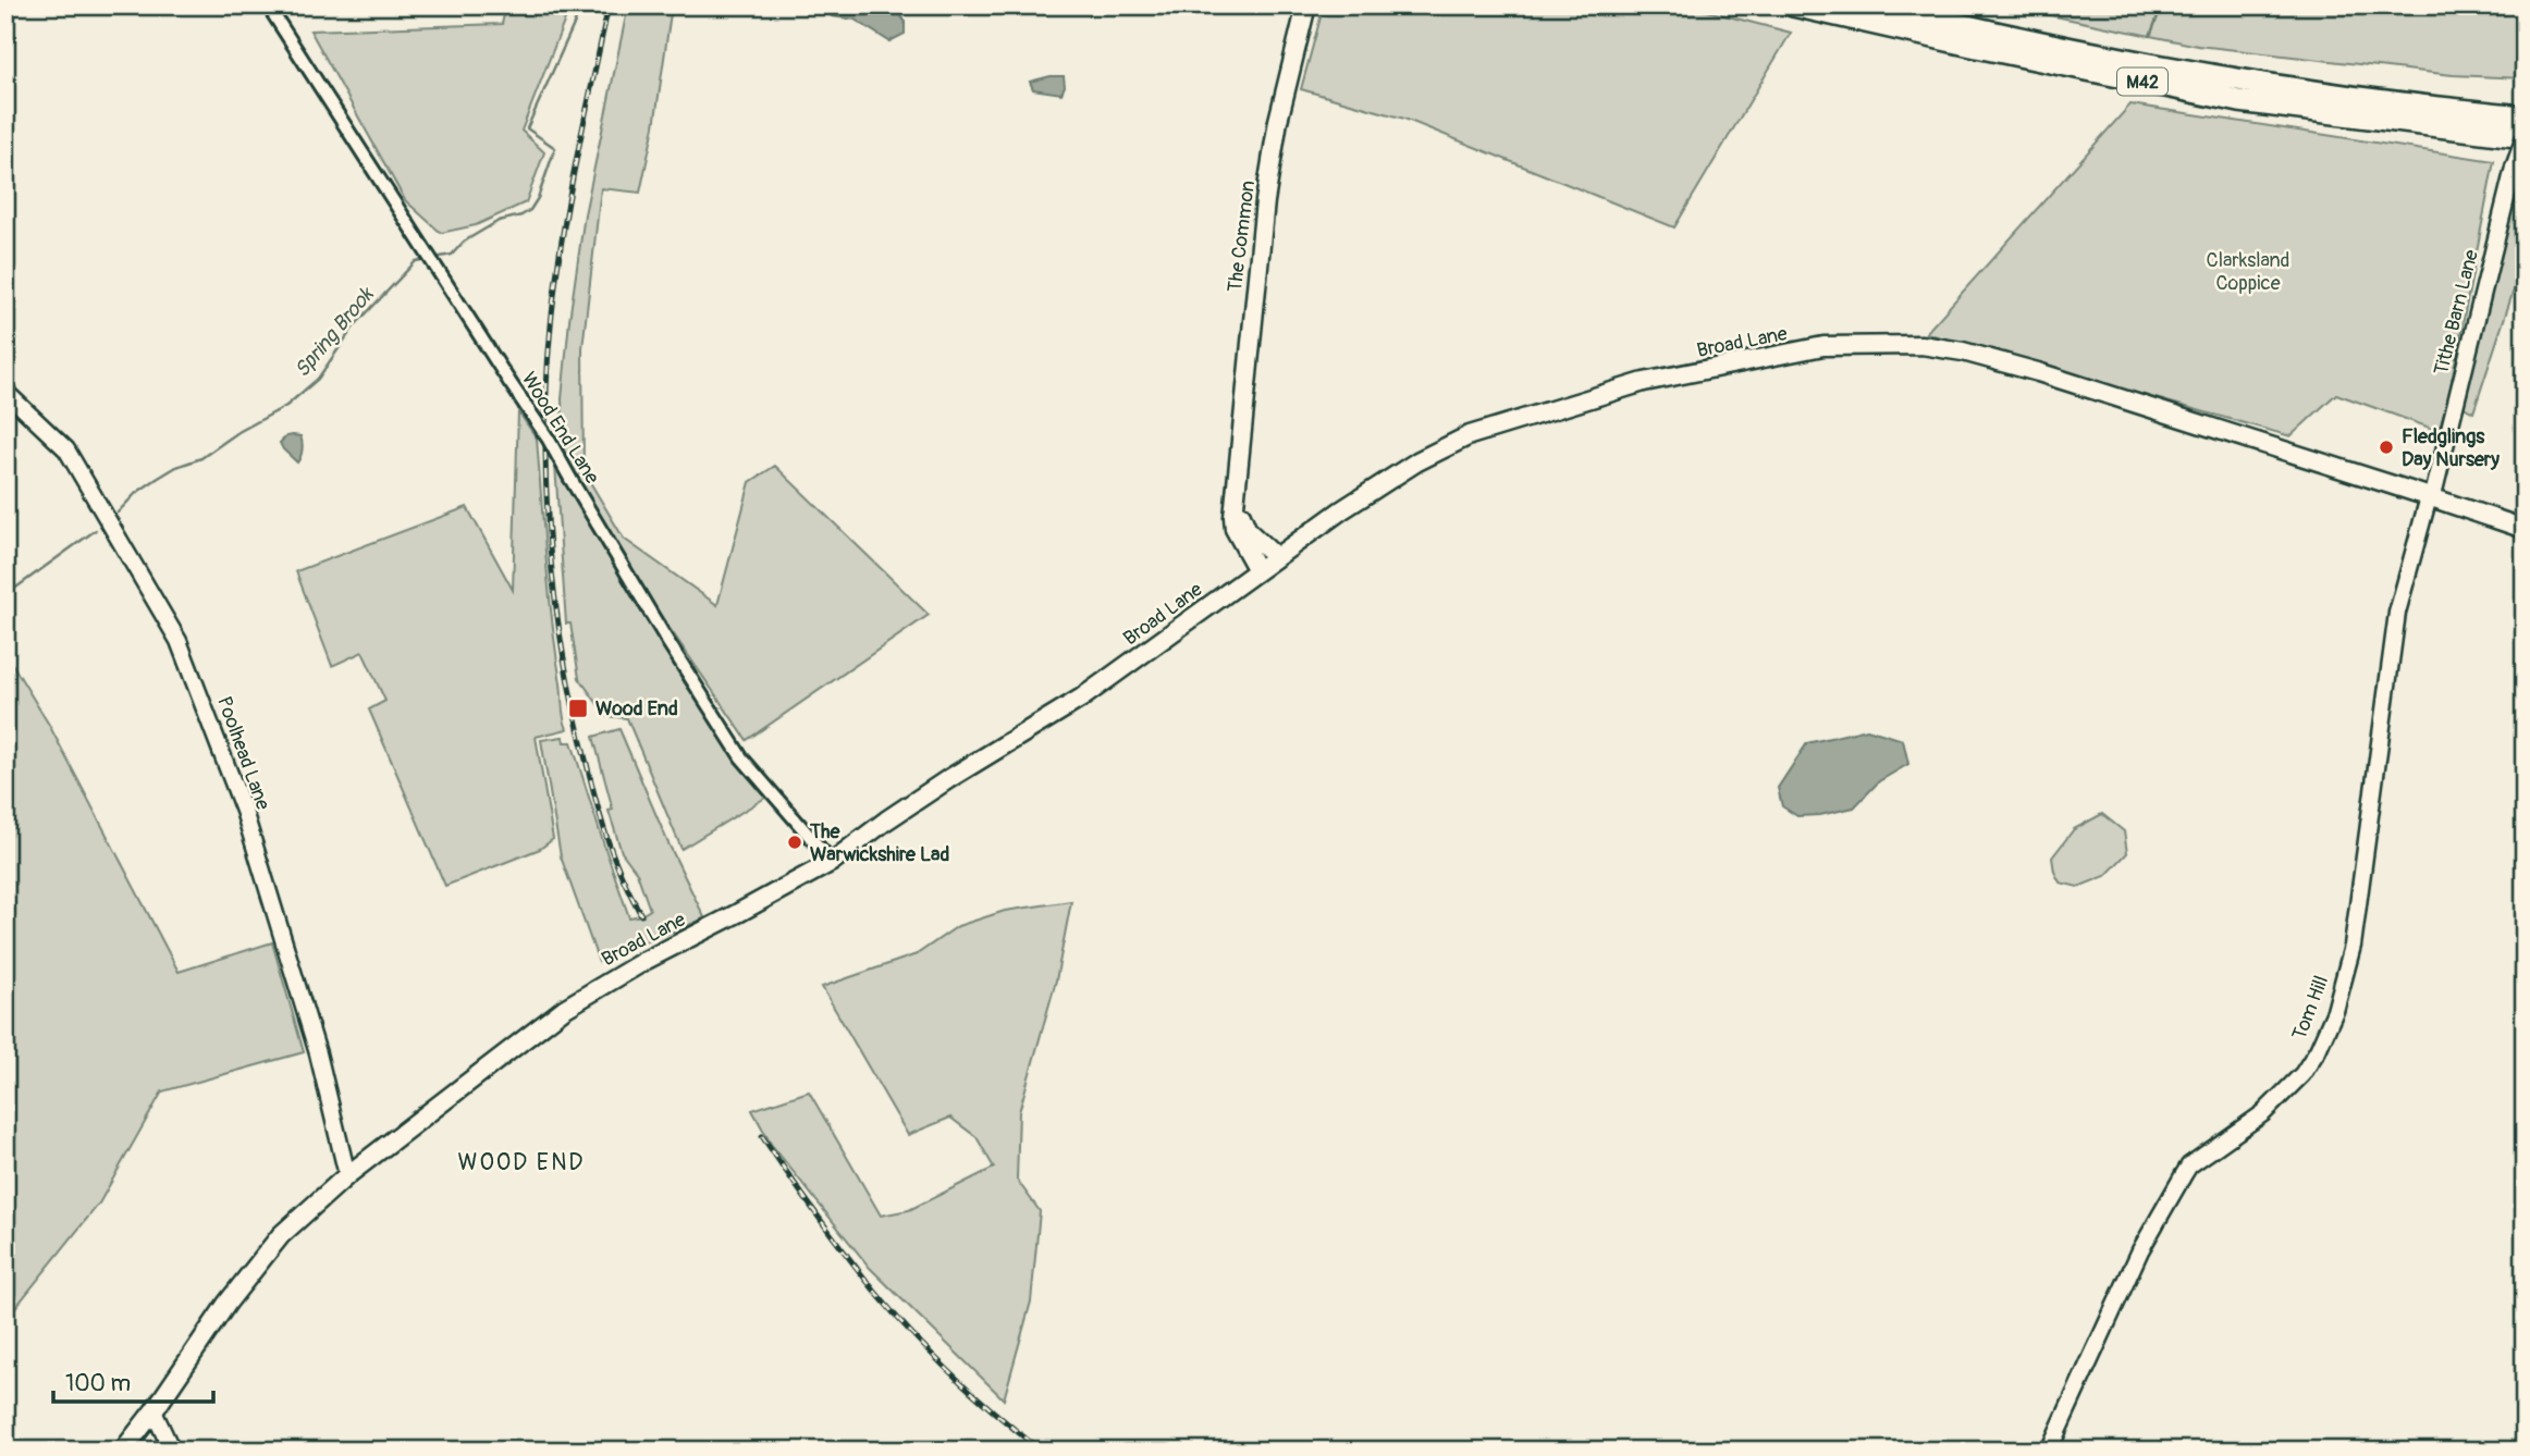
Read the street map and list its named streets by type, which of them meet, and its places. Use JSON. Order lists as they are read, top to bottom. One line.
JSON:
{"streets":{"highway":["M42"],"main road":["The Common","Broad Lane"],"street":["Tithe Barn Lane","Wood End Lane","Poolhead Lane","Tom Hill"]},"crossings":[["M42","Tithe Barn Lane"],["The Common","Broad Lane"],["Tithe Barn Lane","Broad Lane"],["Tithe Barn Lane","Tom Hill"],["Broad Lane","Wood End Lane"],["Broad Lane","Poolhead Lane"],["Broad Lane","Tom Hill"]],"districts":["WOOD END"],"water":["Spring Brook"],"parks":["Clarksland Coppice"],"places":{"other":["Fledglings Day Nursery","The Warwickshire Lad"],"transit":["Wood End"]},"scale_bar":"100 m"}
